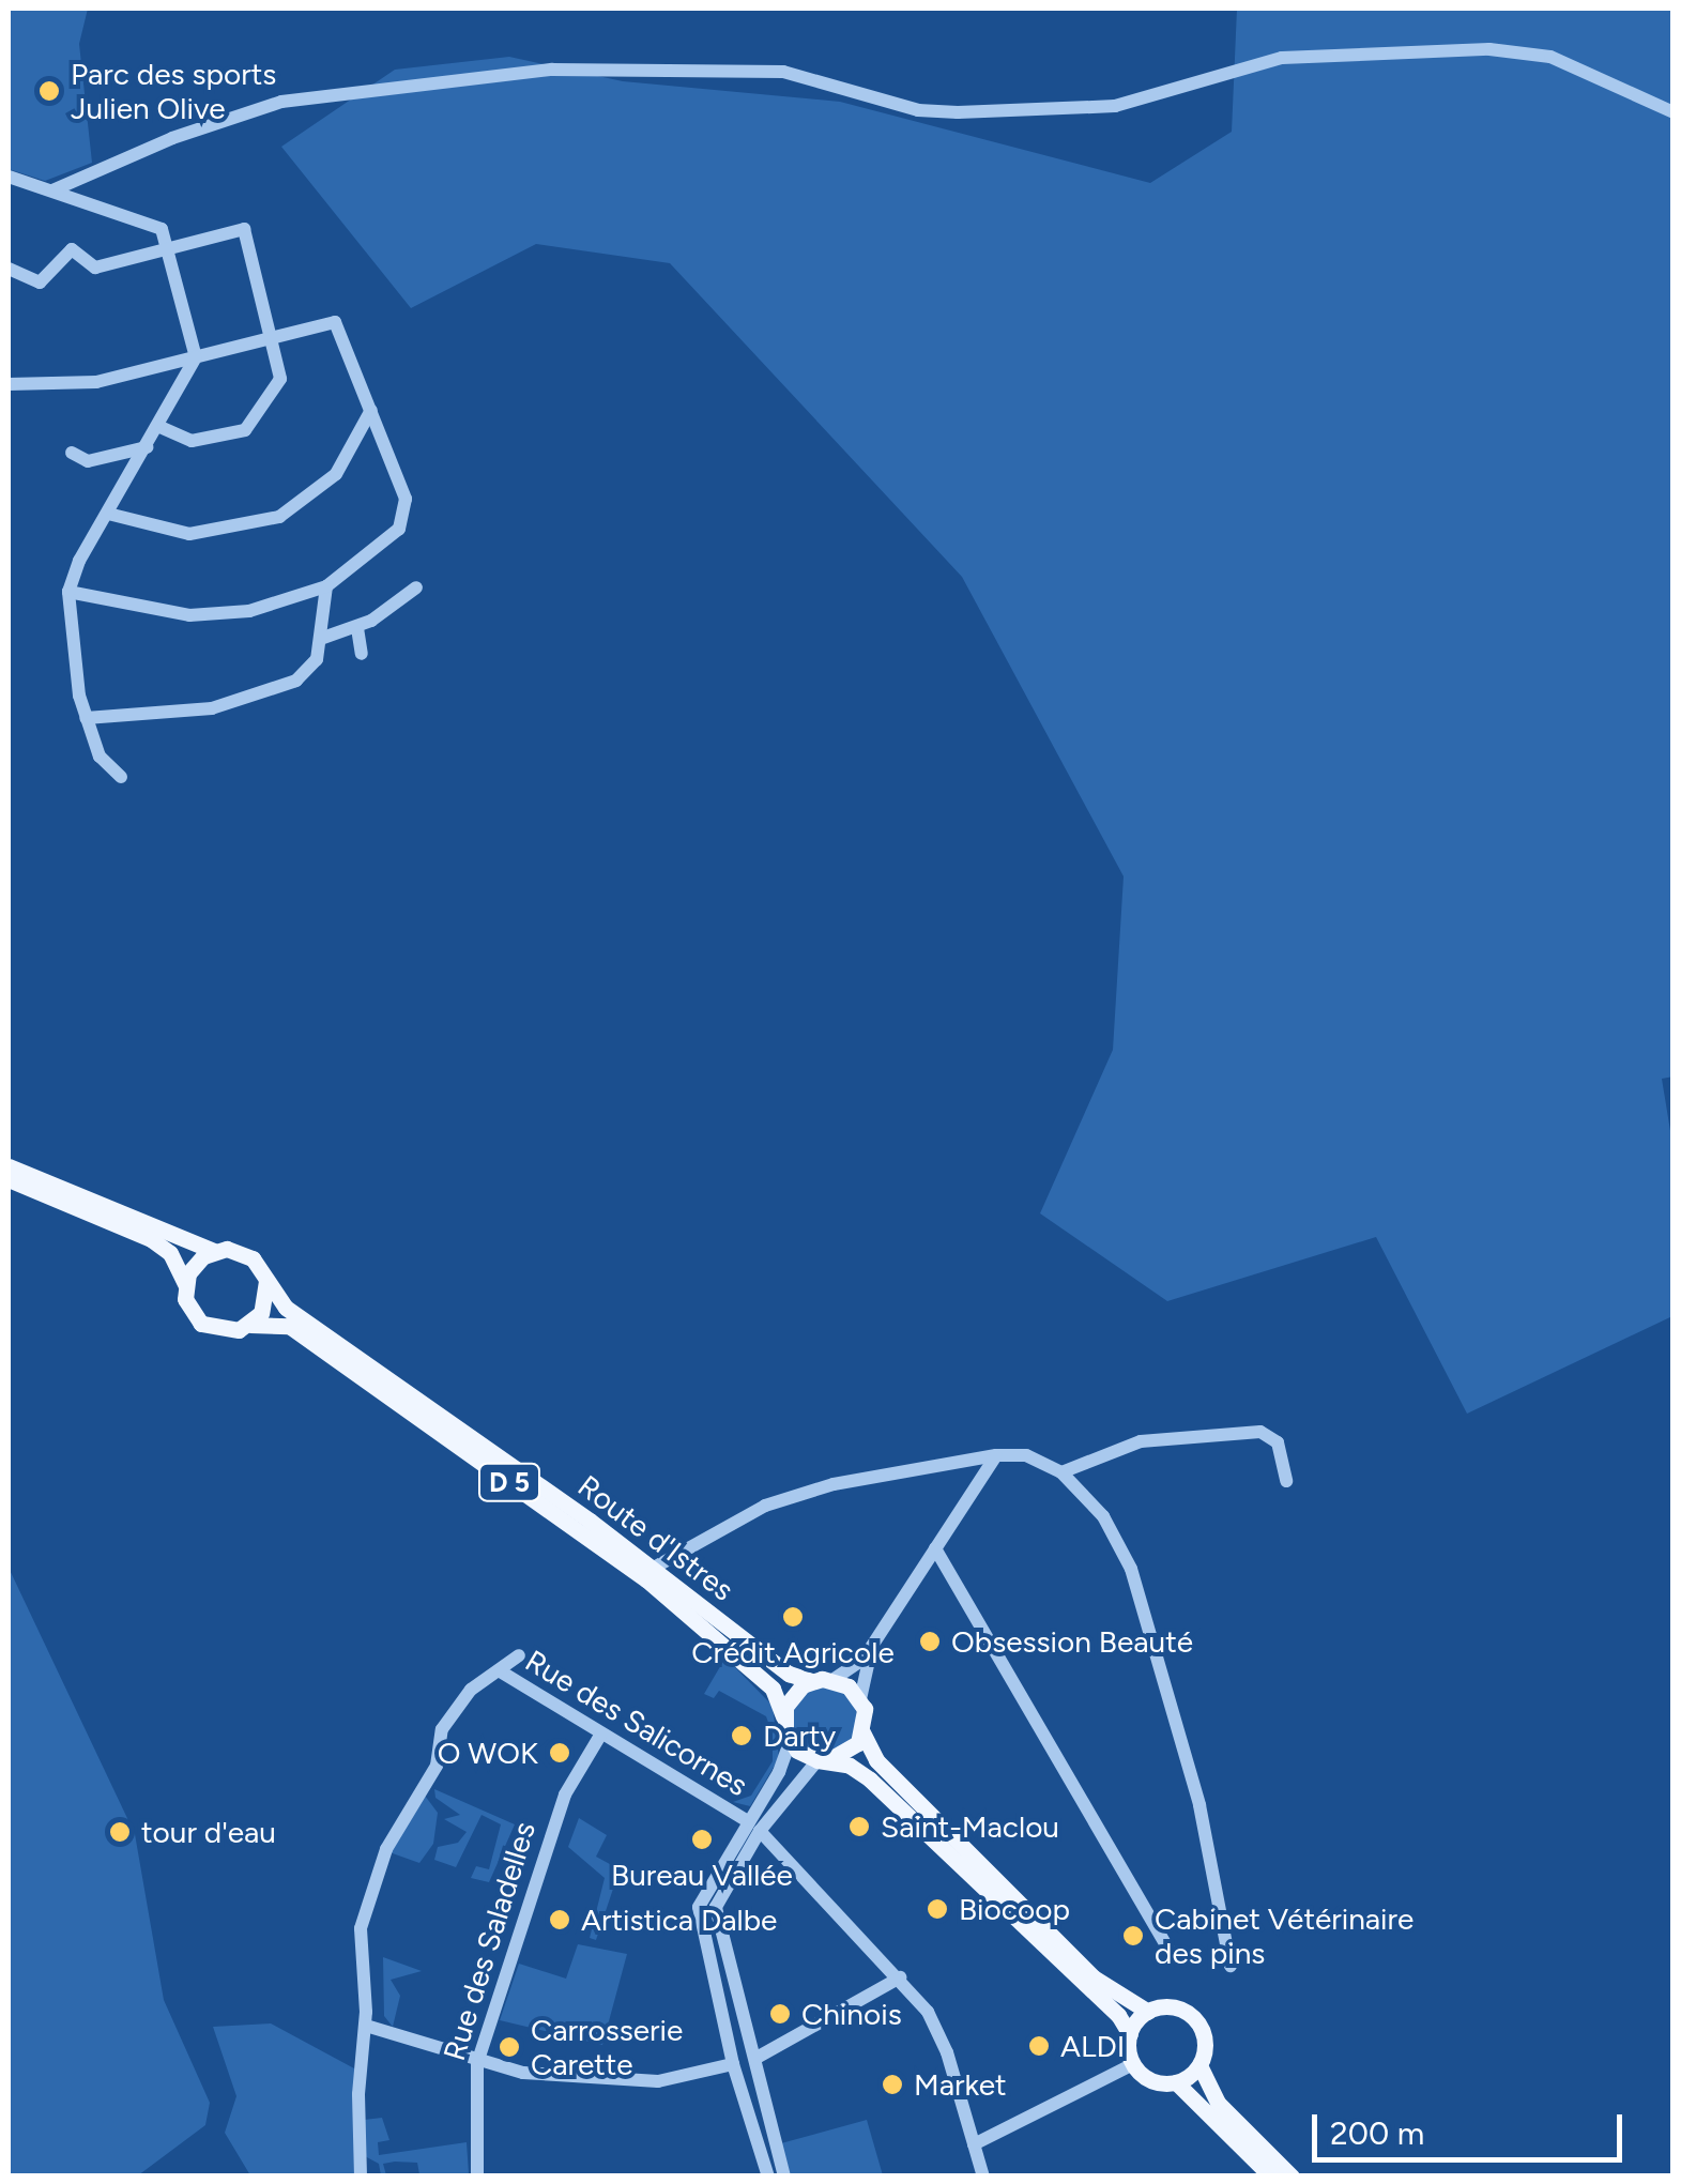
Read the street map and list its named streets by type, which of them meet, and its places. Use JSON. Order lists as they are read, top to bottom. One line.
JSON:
{"streets":{"main road":["D 5","Route d'Istres"],"street":["Rue des Salicornes","Rue des Saladelles"]},"crossings":[["Rue des Salicornes","Rue des Saladelles"]],"places":["Parc des sports Julien Olive","Crédit Agricole","Obsession Beauté","Darty","O WOK","Saint-Maclou","tour d'eau","Bureau Vallée","Biocoop","Artistica Dalbe","Cabinet Vétérinaire des pins","Chinois","ALDI","Carrosserie Carette","Market"],"scale_bar":"200 m"}
